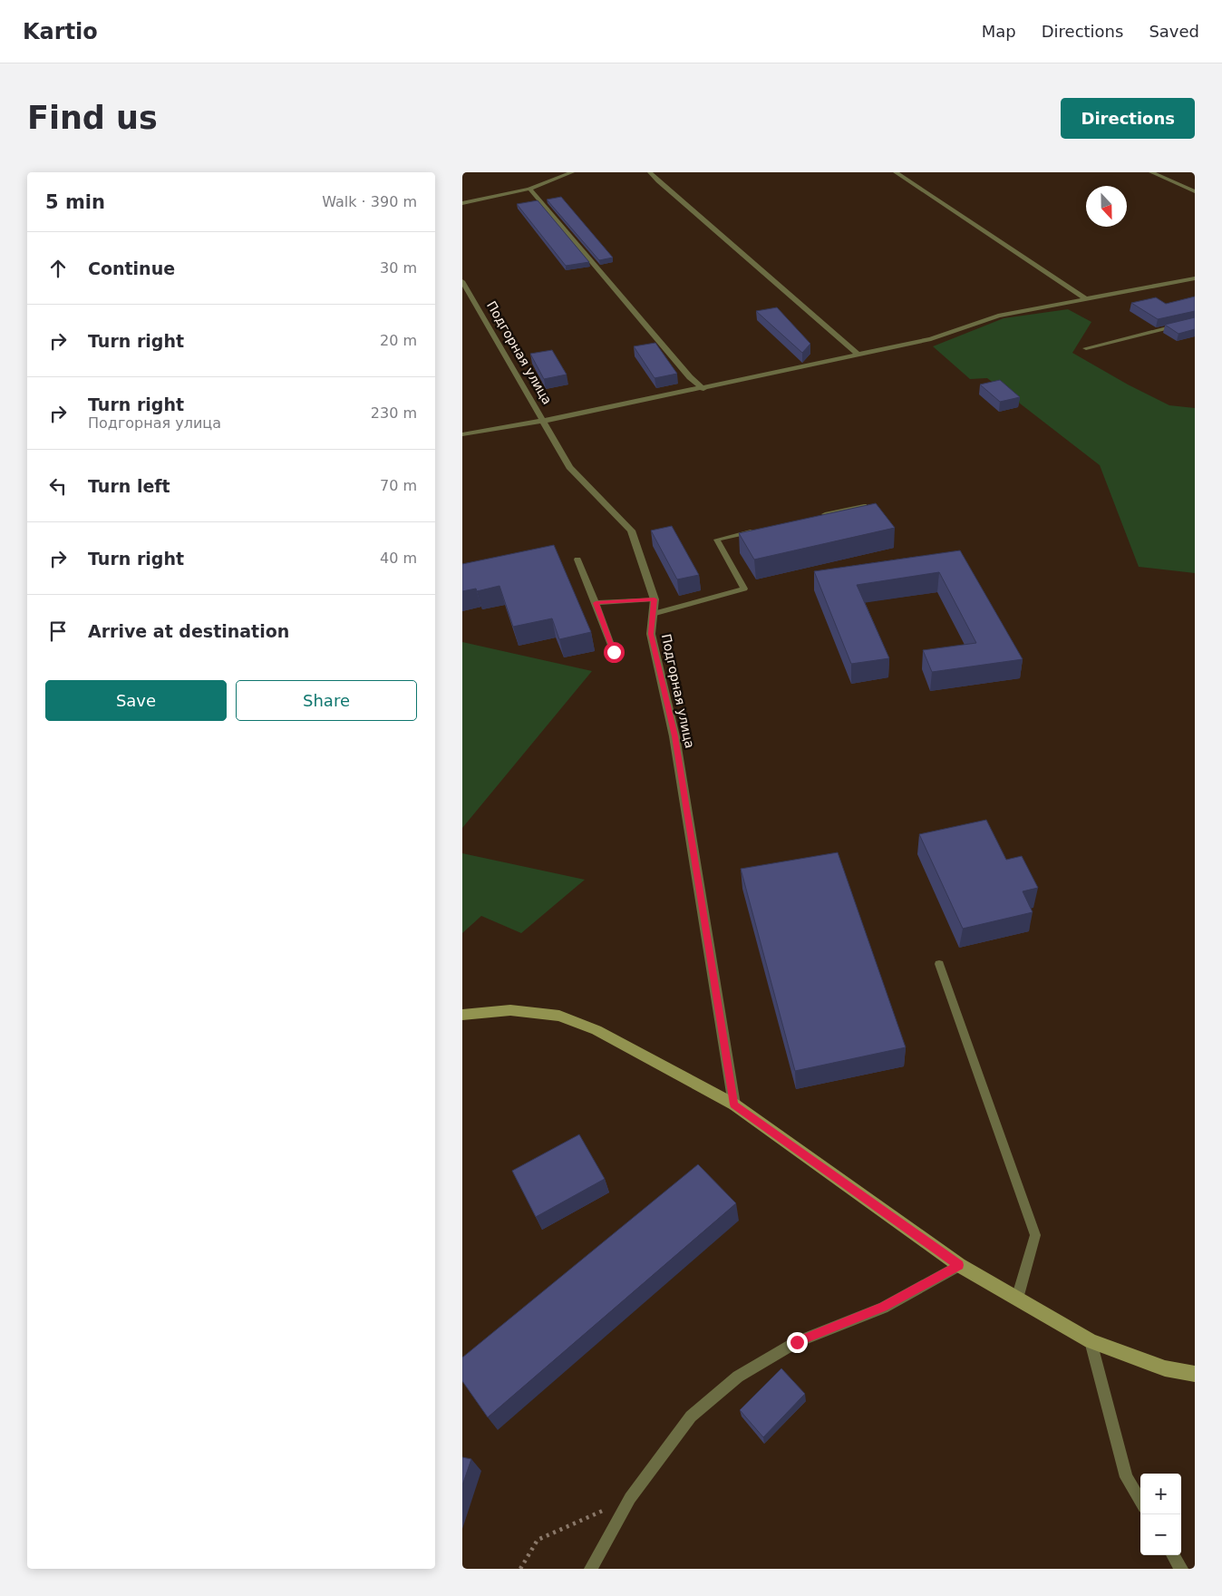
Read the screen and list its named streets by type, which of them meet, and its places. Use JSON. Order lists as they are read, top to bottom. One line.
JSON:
{"streets":{"street":["Подгорная улица"]},"north":"bottom","page":{"header":"Kartio","nav":["Map","Directions","Saved"],"buttons":["Directions",["Save","Share"]],"title":"Find us","heading":["5 min","Walk · 390 m"],"list":[["Continue","30 m"],["Turn right","20 m"],["Turn right","Подгорная улица","230 m"],["Turn left","70 m"],["Turn right","40 m"],"Arrive at destination"],"map_buttons":["+","−"]}}
